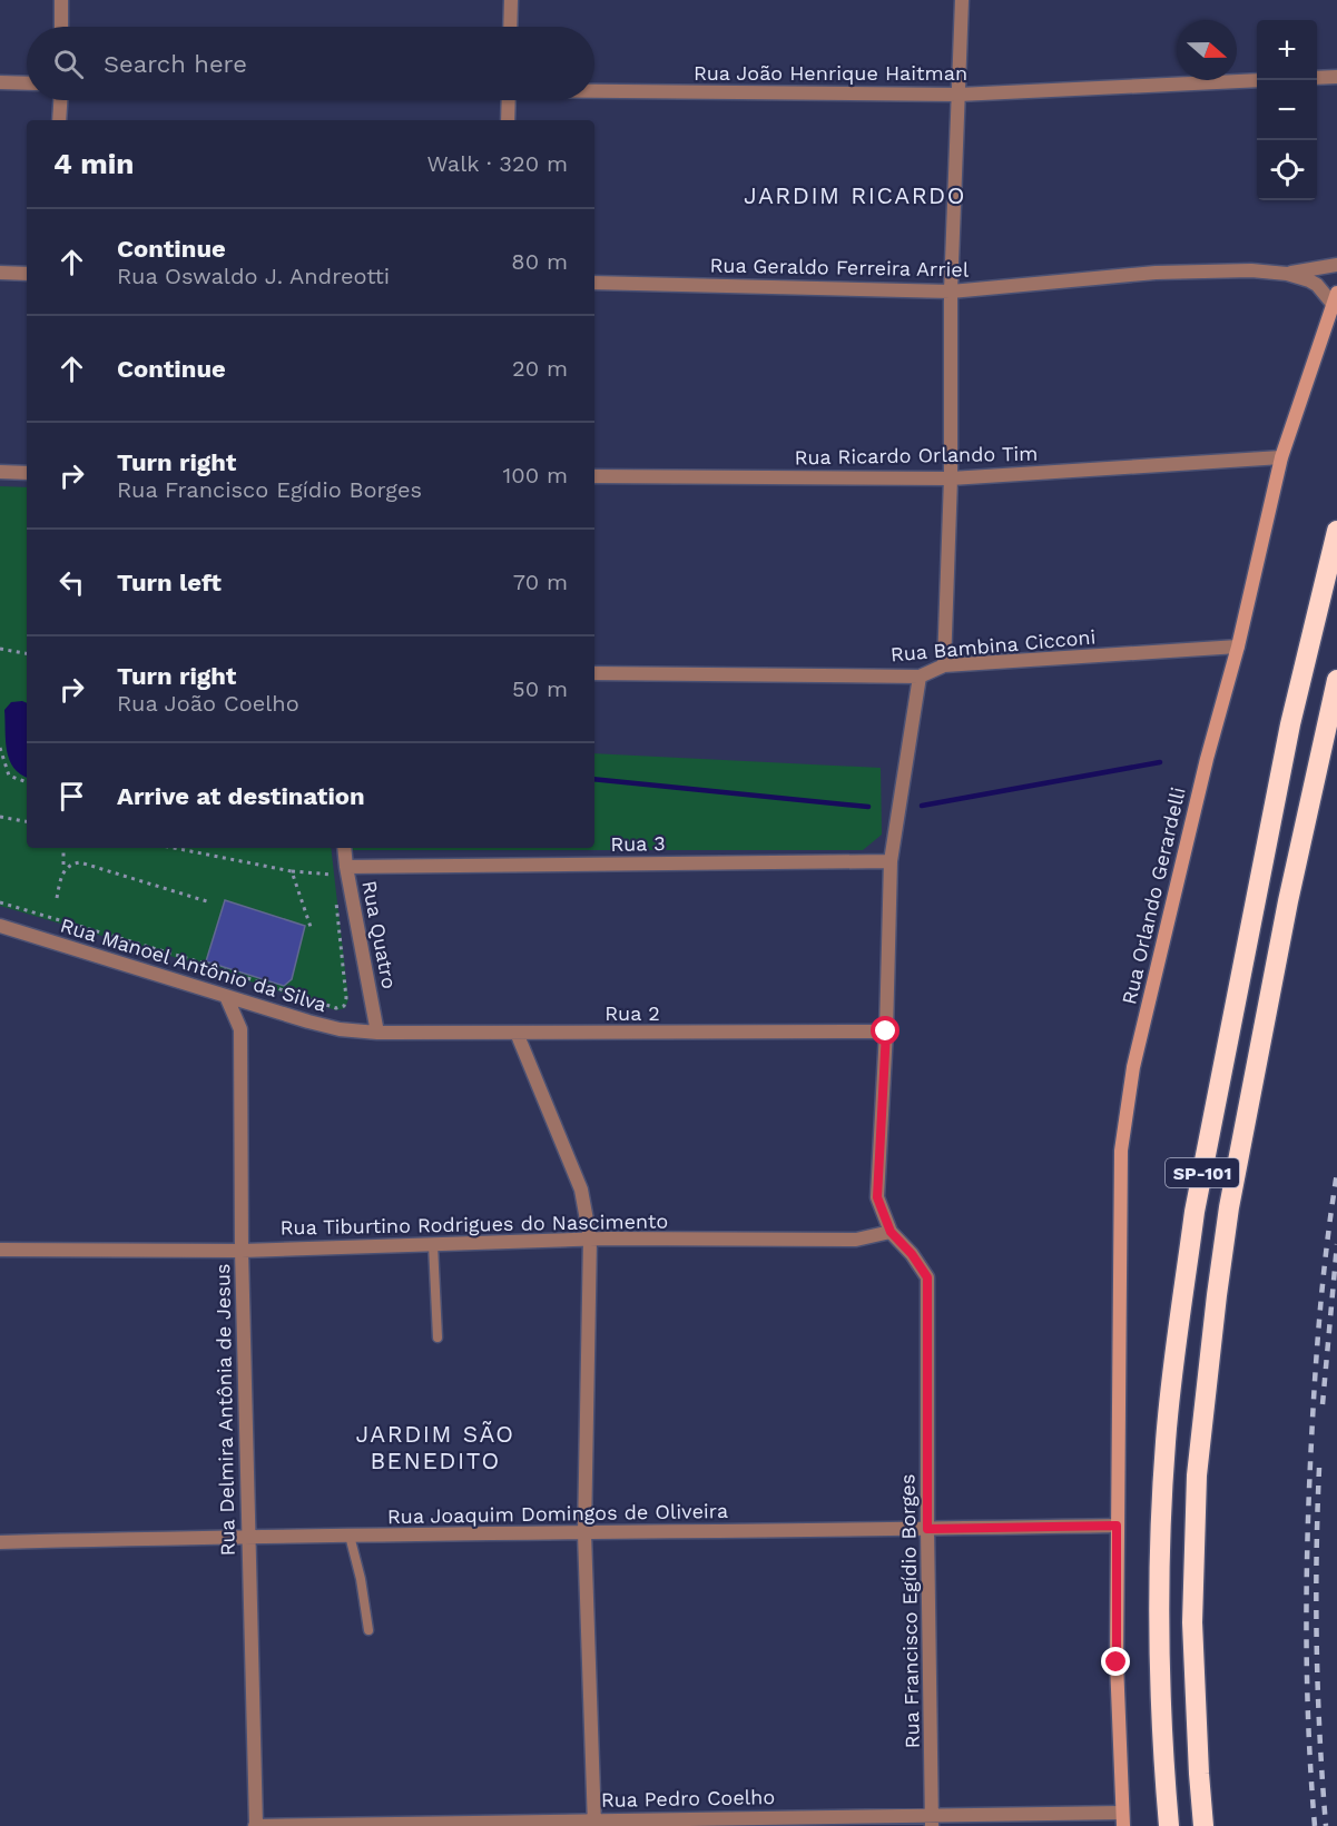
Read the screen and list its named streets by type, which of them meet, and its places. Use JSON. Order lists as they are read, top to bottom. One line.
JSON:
{"streets":{"highway":["SP-101"],"street":["Rua João Henrique Haitman","Rua Geraldo Ferreira Arriel","Rua Ricardo Orlando Tim","Rua Bambina Cicconi","Rua 3","Rua Orlando Gerardelli","Rua Quatro","Rua Manoel Antônio da Silva","Rua 2","Rua Tiburtino Rodrigues do Nascimento","Rua Delmira Antônia de Jesus","Rua Joaquim Domingos de Oliveira","Rua Francisco Egídio Borges","Rua Pedro Coelho"]},"crossings":[["Rua Geraldo Ferreira Arriel","Rua Orlando Gerardelli"],["Rua Ricardo Orlando Tim","Rua Orlando Gerardelli"],["Rua Bambina Cicconi","Rua Orlando Gerardelli"],["Rua 3","Rua Quatro"],["Rua Orlando Gerardelli","Rua Joaquim Domingos de Oliveira"],["Rua Orlando Gerardelli","Rua Pedro Coelho"],["Rua Quatro","Rua Manoel Antônio da Silva"],["Rua Quatro","Rua 2"],["Rua Manoel Antônio da Silva","Rua 2"],["Rua Manoel Antônio da Silva","Rua Delmira Antônia de Jesus"],["Rua Tiburtino Rodrigues do Nascimento","Rua Delmira Antônia de Jesus"],["Rua Tiburtino Rodrigues do Nascimento","Rua Francisco Egídio Borges"],["Rua Delmira Antônia de Jesus","Rua Joaquim Domingos de Oliveira"],["Rua Delmira Antônia de Jesus","Rua Pedro Coelho"],["Rua Joaquim Domingos de Oliveira","Rua Francisco Egídio Borges"],["Rua Francisco Egídio Borges","Rua Pedro Coelho"]],"districts":["JARDIM RICARDO","JARDIM SÃO BENEDITO"],"north":"right","page":{"map_buttons":["+","−"],"search":"Search here","heading":["4 min","Walk · 320 m"],"list":[["Continue","Rua Oswaldo J. Andreotti","80 m"],["Continue","20 m"],["Turn right","Rua Francisco Egídio Borges","100 m"],["Turn left","70 m"],["Turn right","Rua João Coelho","50 m"],"Arrive at destination"]}}
